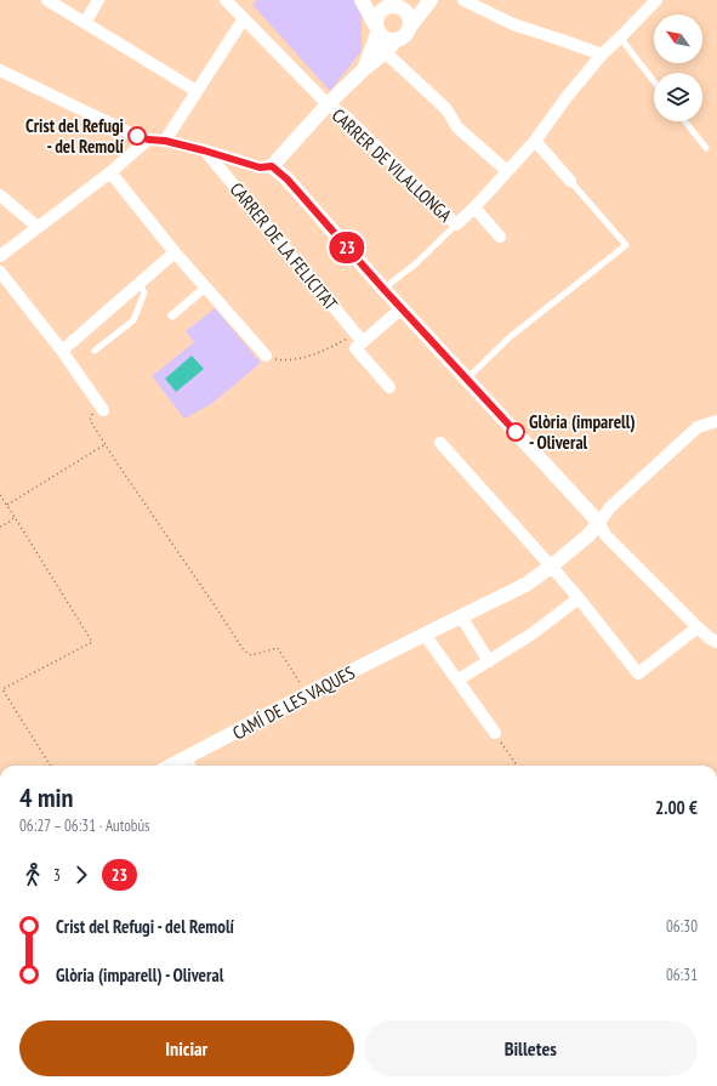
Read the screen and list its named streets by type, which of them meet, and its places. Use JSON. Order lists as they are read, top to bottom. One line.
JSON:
{"streets":{"street":["CARRER DE VILALLONGA","CARRER DE LA FELICITAT","CAMÍ DE LES VAQUES"]},"places":["Crist del Refugi - del Remolí","Glòria (imparell) - Oliveral"],"lines":["bus line 23"],"north":"top left","page":{"on_map":"23","heading":["4 min","06:27 – 06:31 · Autobús","2.00 €"],"legs":["3","23"],"list":[{"name":"Crist del Refugi - del Remolí","value":"06:30"},{"name":"Glòria (imparell) - Oliveral","value":"06:31"}],"buttons":["Iniciar","Billetes"]}}
